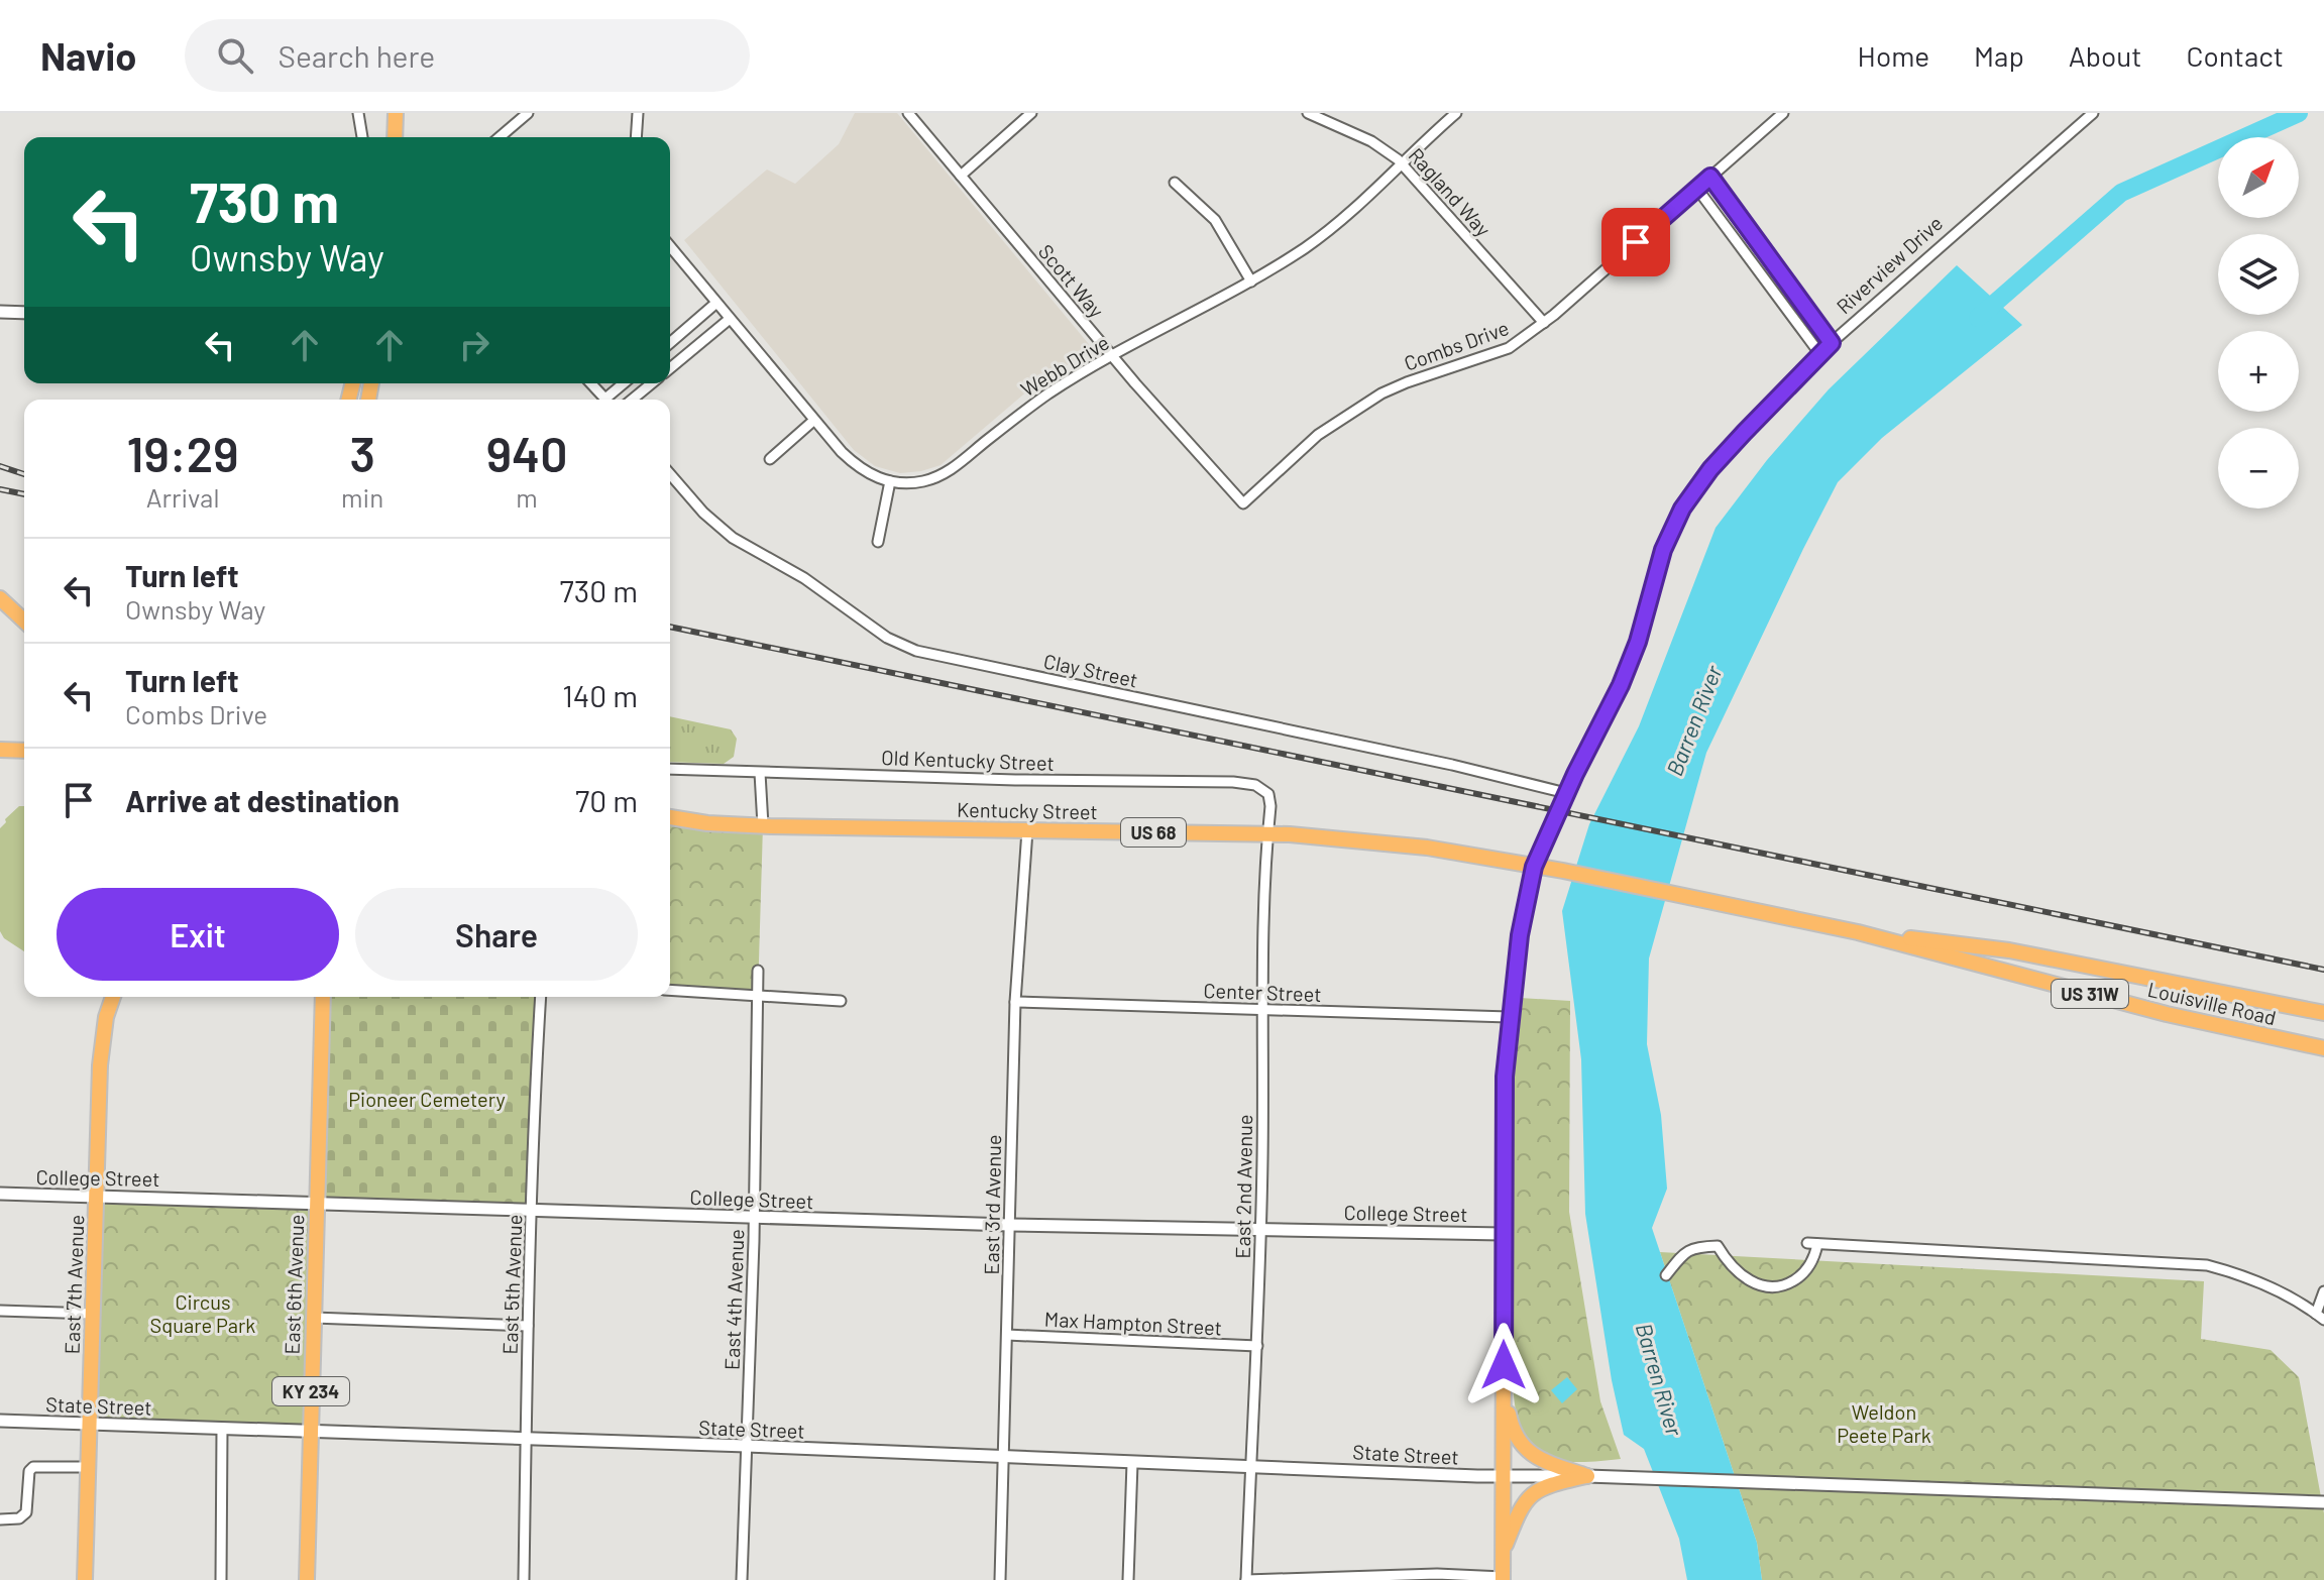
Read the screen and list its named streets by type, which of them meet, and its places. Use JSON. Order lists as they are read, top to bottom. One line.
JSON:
{"streets":{"main road":["Riverview Drive","Kentucky Street","US 68","US 31W","Louisville Road","East 7th Avenue","East 6th Avenue","KY 234"],"street":["Ragland Way","Scott Way","Combs Drive","Webb Drive","Clay Street","Old Kentucky Street","Center Street","College Street","East 2nd Avenue","East 3rd Avenue","East 5th Avenue","East 4th Avenue","Max Hampton Street","State Street"]},"crossings":[["Ragland Way","Combs Drive"],["Ragland Way","Webb Drive"],["Riverview Drive","Clay Street"],["Riverview Drive","Kentucky Street"],["Riverview Drive","Center Street"],["Riverview Drive","Louisville Road"],["Riverview Drive","College Street"],["Riverview Drive","State Street"],["Scott Way","Combs Drive"],["Scott Way","Webb Drive"],["Old Kentucky Street","East 2nd Avenue"],["Kentucky Street","Louisville Road"],["Kentucky Street","East 2nd Avenue"],["Kentucky Street","East 3rd Avenue"],["Center Street","East 2nd Avenue"],["Center Street","East 3rd Avenue"],["College Street","East 2nd Avenue"],["College Street","East 3rd Avenue"],["College Street","East 7th Avenue"],["College Street","East 6th Avenue"],["College Street","East 5th Avenue"],["College Street","East 4th Avenue"],["East 2nd Avenue","Max Hampton Street"],["East 2nd Avenue","State Street"],["East 3rd Avenue","Max Hampton Street"],["East 3rd Avenue","State Street"],["East 7th Avenue","State Street"],["East 6th Avenue","State Street"],["East 5th Avenue","State Street"],["East 4th Avenue","State Street"]],"water":["Barren River"],"parks":["Pioneer Cemetery","Circus Square Park","Weldon Peete Park"],"north":"top right","page":{"header":"Navio","search":"Search here","nav":["Home","Map","About","Contact"],"map_buttons":["+","−"],"turn":["730 m","Ownsby Way"],"eta":["19:29","Arrival","3","min","940","m"],"list":[{"name":"Turn left","note":"Ownsby Way","value":"730 m"},{"name":"Turn left","note":"Combs Drive","value":"140 m"},{"name":"Arrive at destination","value":"70 m"}],"buttons":["Exit","Share"]}}
